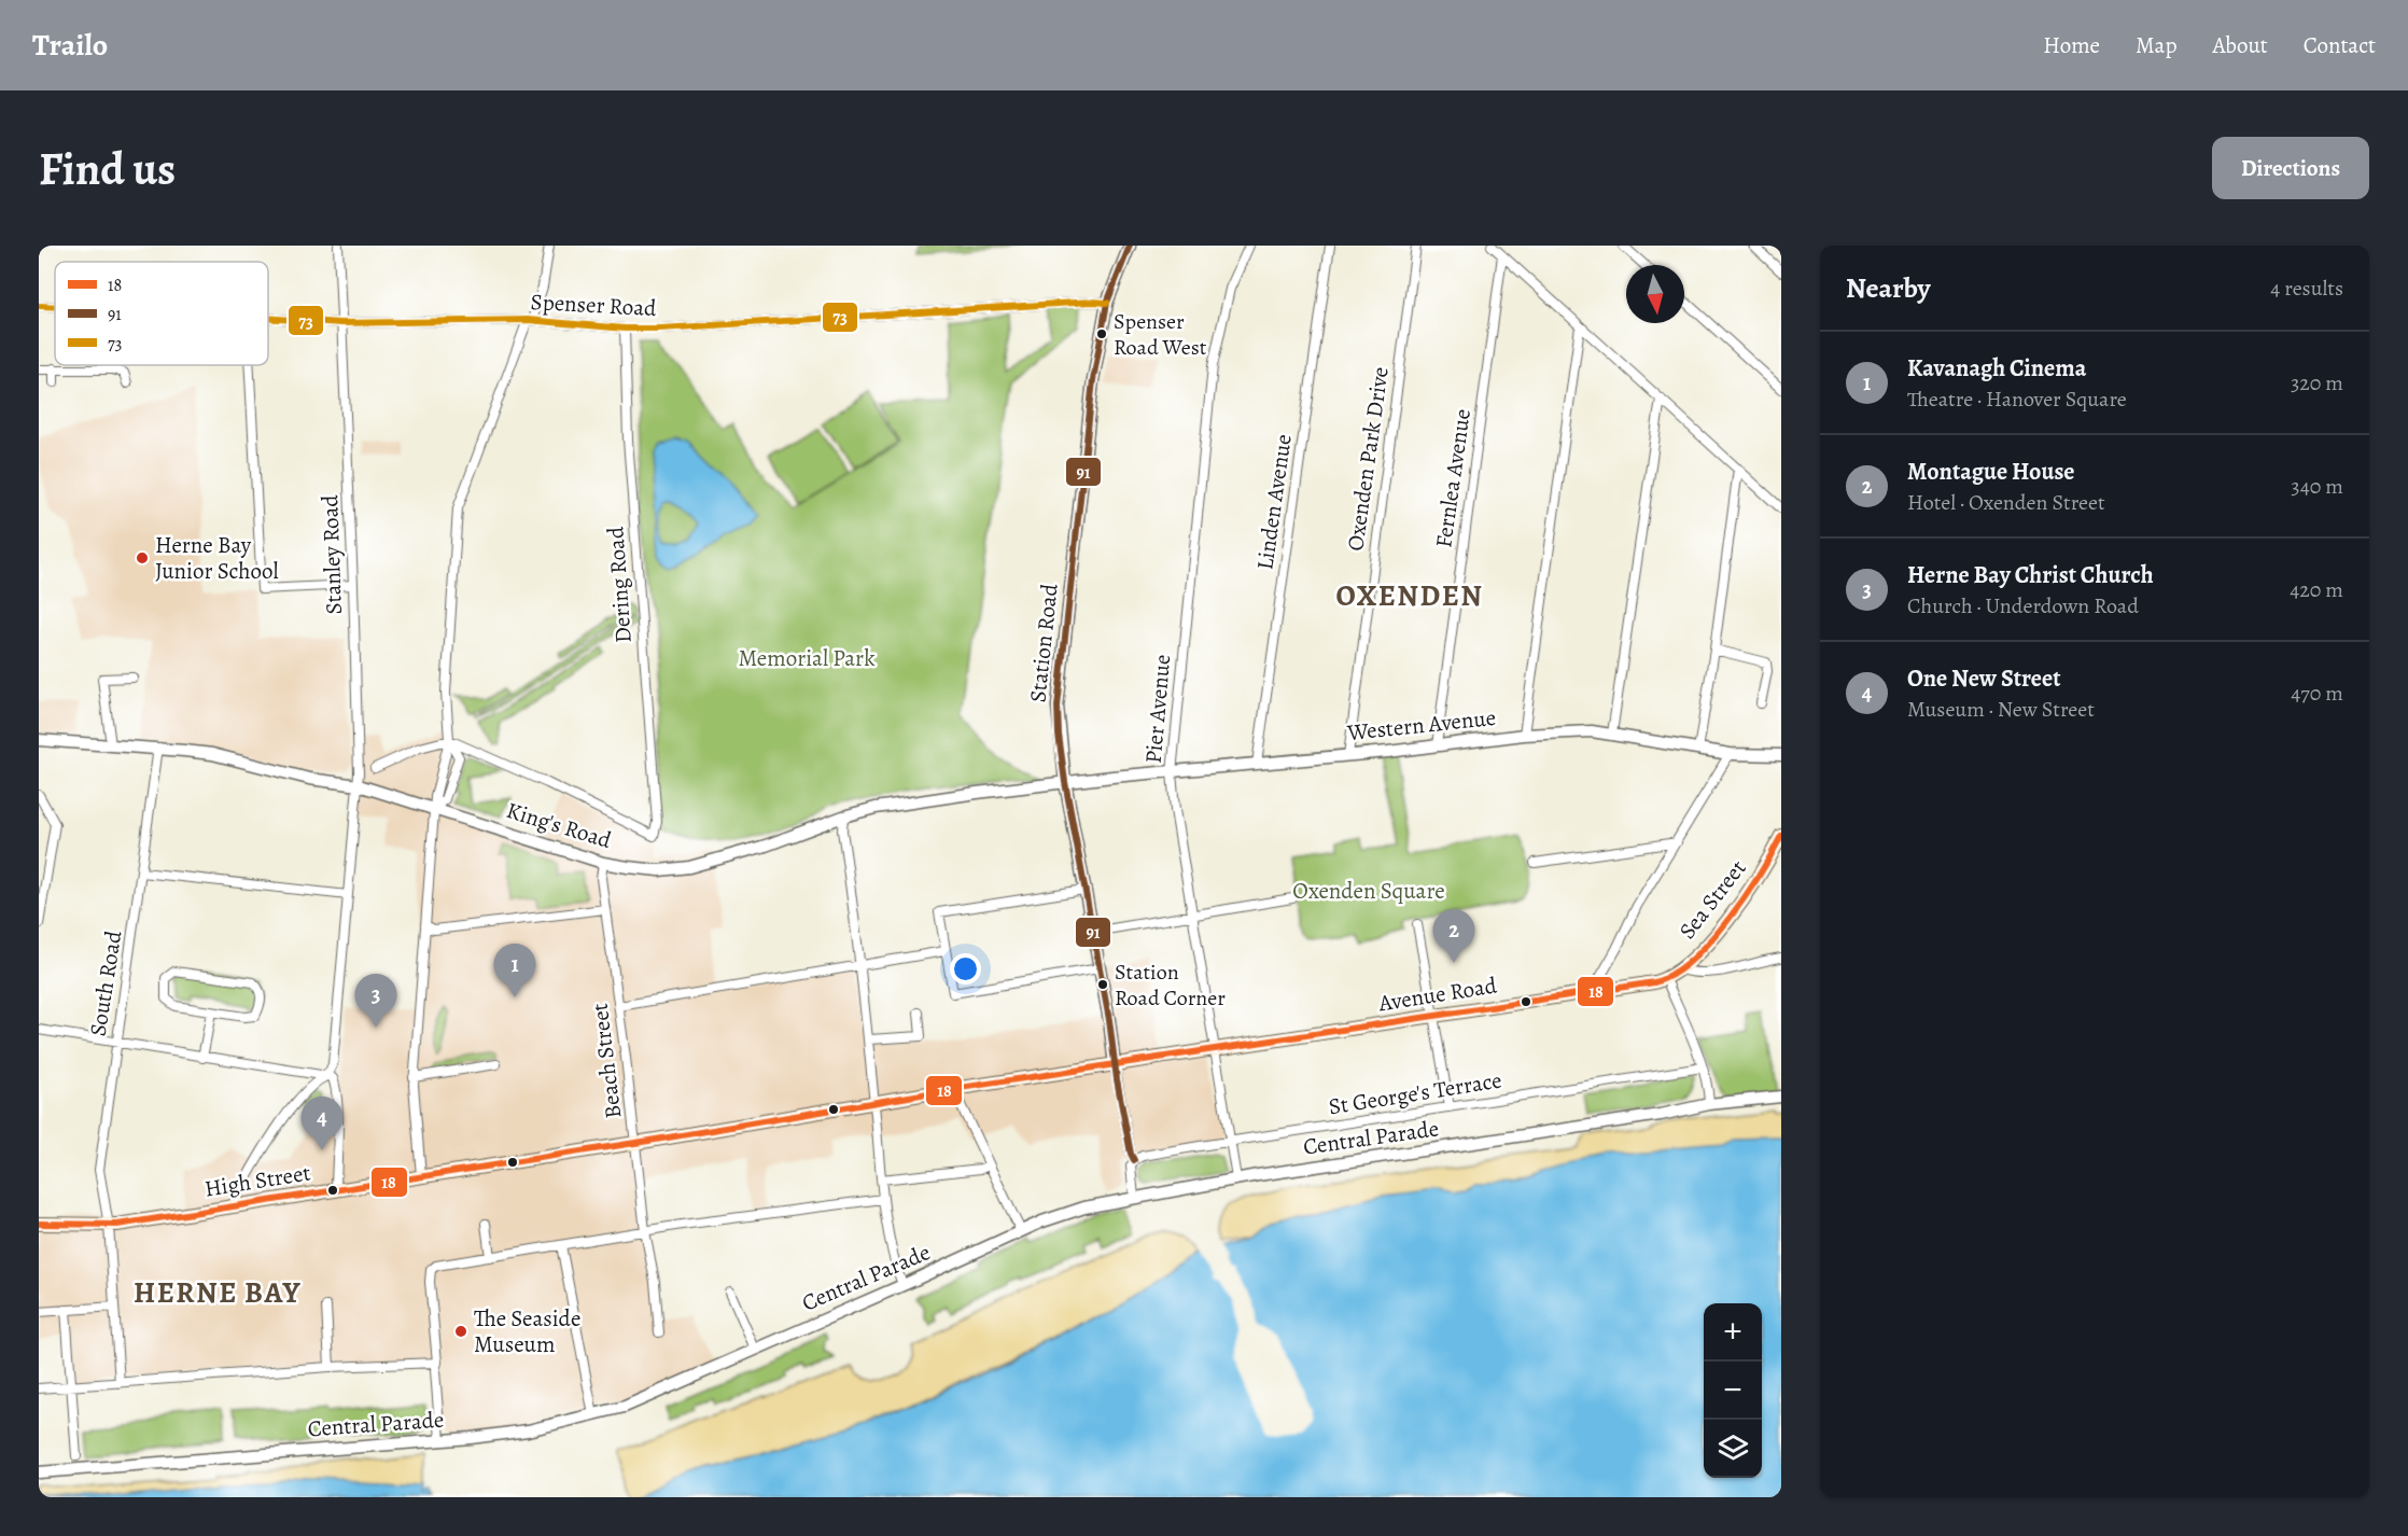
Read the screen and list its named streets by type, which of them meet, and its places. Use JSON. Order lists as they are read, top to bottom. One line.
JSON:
{"streets":{"main road":["Sea Street","Avenue Road","High Street"],"street":["Spenser Road","Oxenden Park Drive","Fernlea Avenue","Linden Avenue","Stanley Road","Dering Road","Station Road","Pier Avenue","Western Avenue","King's Road","South Road","Beach Street","St George's Terrace","Central Parade"]},"crossings":[["Spenser Road","Stanley Road"],["Spenser Road","Dering Road"],["Spenser Road","Station Road"],["Oxenden Park Drive","Western Avenue"],["Fernlea Avenue","Western Avenue"],["Linden Avenue","Western Avenue"],["Stanley Road","King's Road"],["Station Road","Western Avenue"],["Station Road","King's Road"],["Station Road","Avenue Road"],["Station Road","St George's Terrace"],["Station Road","Central Parade"],["Pier Avenue","Western Avenue"],["Pier Avenue","Avenue Road"],["Pier Avenue","St George's Terrace"],["Pier Avenue","Central Parade"],["Western Avenue","King's Road"],["King's Road","South Road"],["King's Road","Beach Street"],["Sea Street","Avenue Road"],["South Road","High Street"],["Avenue Road","High Street"],["Beach Street","High Street"]],"districts":["OXENDEN","HERNE BAY"],"parks":["Memorial Park","Oxenden Square"],"places":["Spenser Road West","Herne Bay Junior School","Station Road Corner","The Seaside Museum"],"lines":["transit line 91","transit line 73","transit line 18"],"legend":["18","91","73"],"north":"bottom","page":{"header":"Trailo","nav":["Home","Map","About","Contact"],"buttons":"Directions","title":"Find us","heading":["Nearby","4 results"],"list":[{"mark":"1","name":"Kavanagh Cinema","note":"Theatre · Hanover Square","value":"320 m"},{"mark":"2","name":"Montague House","note":"Hotel · Oxenden Street","value":"340 m"},{"mark":"3","name":"Herne Bay Christ Church","note":"Church · Underdown Road","value":"420 m"},{"mark":"4","name":"One New Street","note":"Museum · New Street","value":"470 m"}],"pins":["2","1","3","4"],"map_buttons":["+","−"]}}
